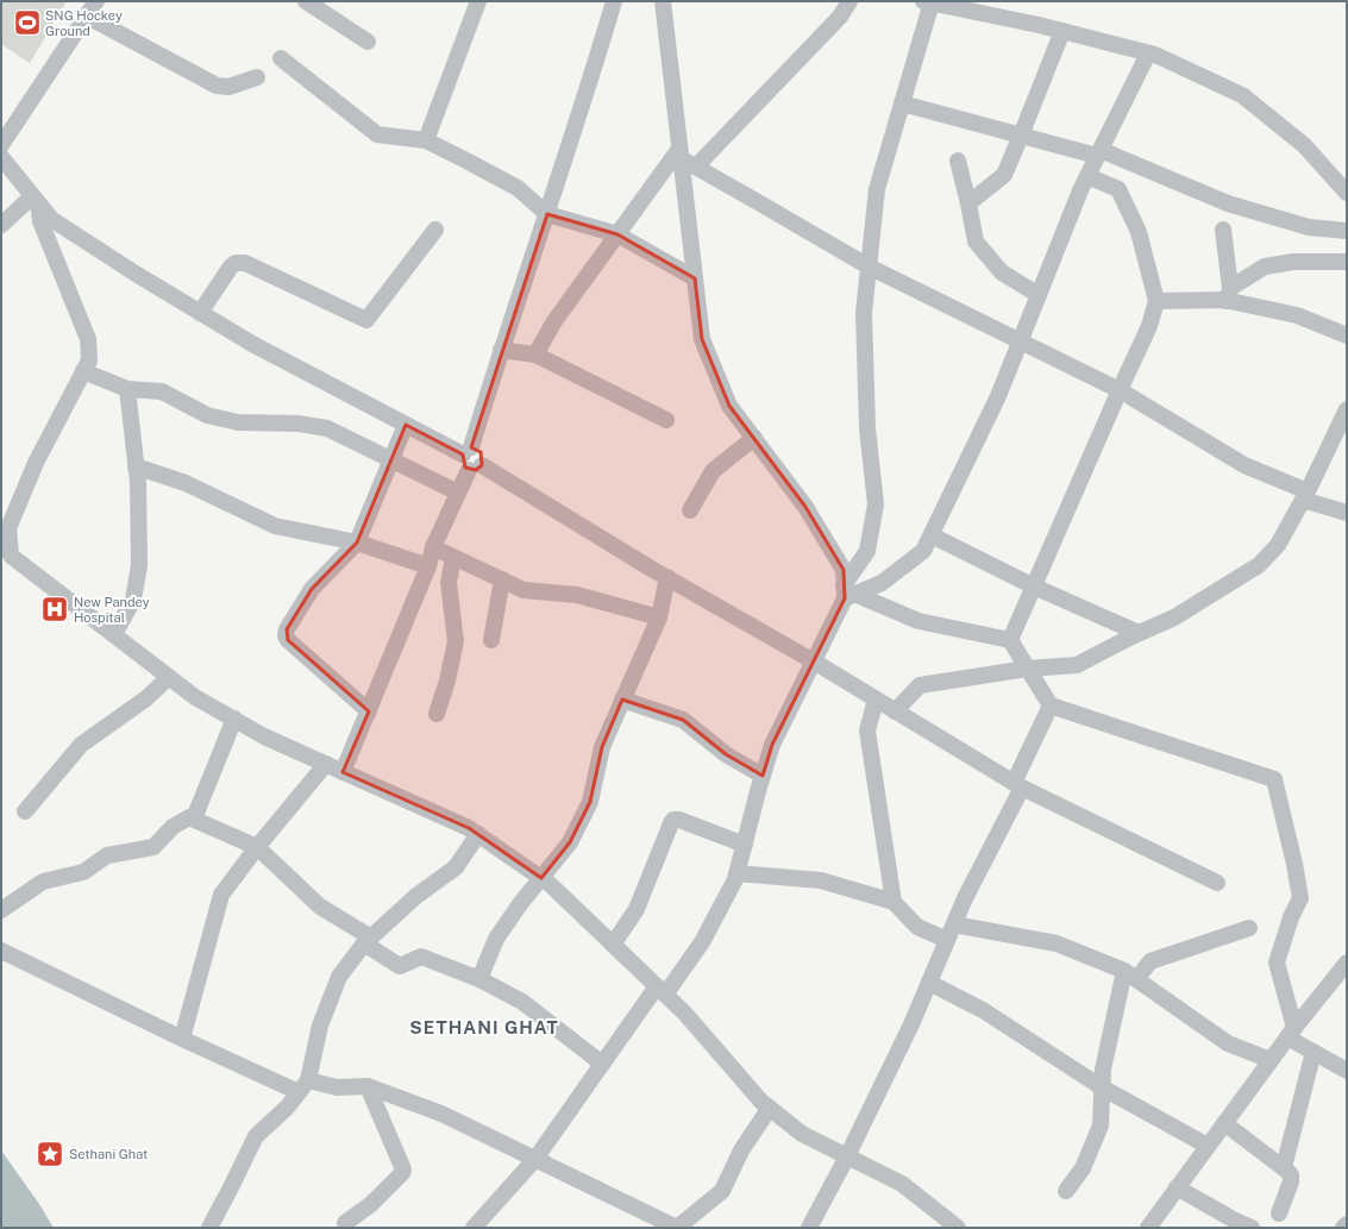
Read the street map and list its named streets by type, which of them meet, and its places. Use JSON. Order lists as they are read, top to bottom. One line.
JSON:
{"districts":["SETHANI GHAT"],"places":{"sports":["SNG Hockey Ground"],"hospital":["New Pandey Hospital"],"place":["Sethani Ghat"]}}
